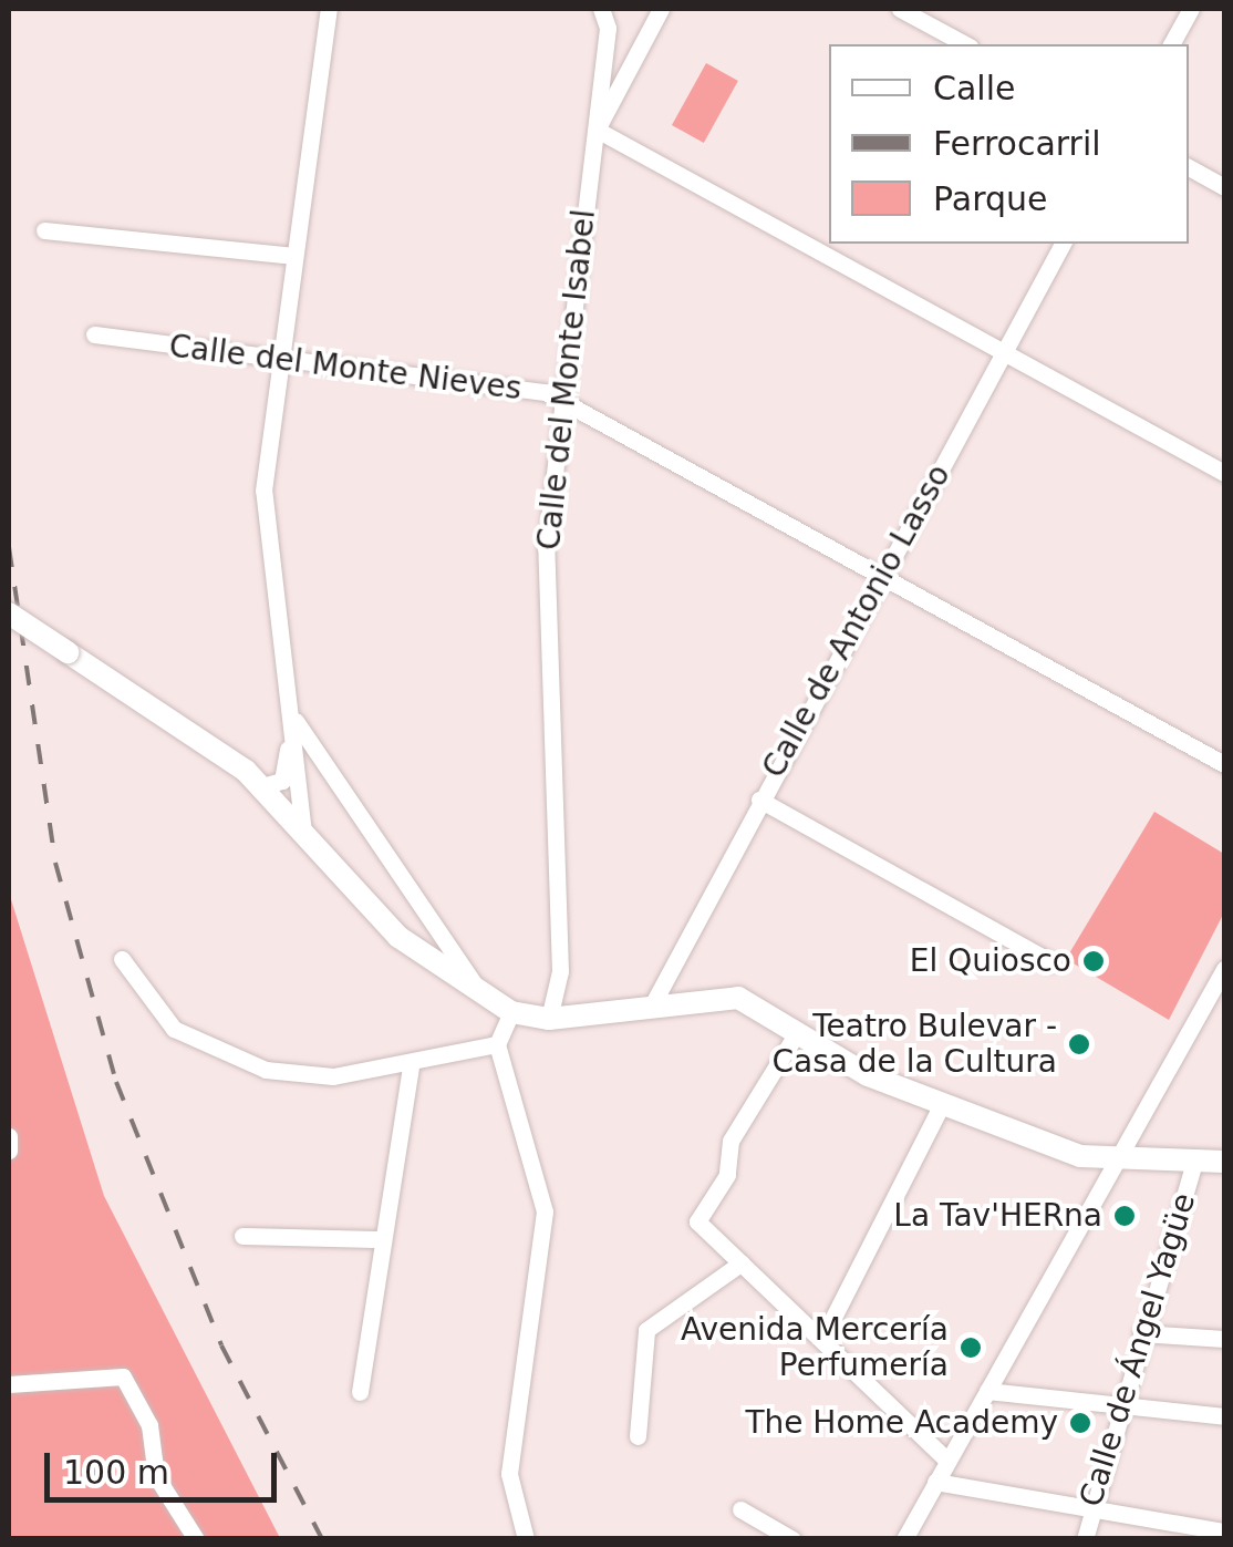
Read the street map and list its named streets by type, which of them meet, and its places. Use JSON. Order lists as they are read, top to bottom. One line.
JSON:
{"streets":{"street":["Calle del Monte Nieves","Calle del Monte Isabel","Calle de Antonio Lasso","Calle de Ángel Yagüe"]},"crossings":[["Calle del Monte Nieves","Calle del Monte Isabel"],["Calle del Monte Nieves","Calle de Antonio Lasso"]],"places":["El Quiosco","Teatro Bulevar - Casa de la Cultura","La Tav'HERna","Avenida Mercería Perfumería","The Home Academy"],"legend":["Calle","Ferrocarril","Parque"],"scale_bar":"100 m"}
